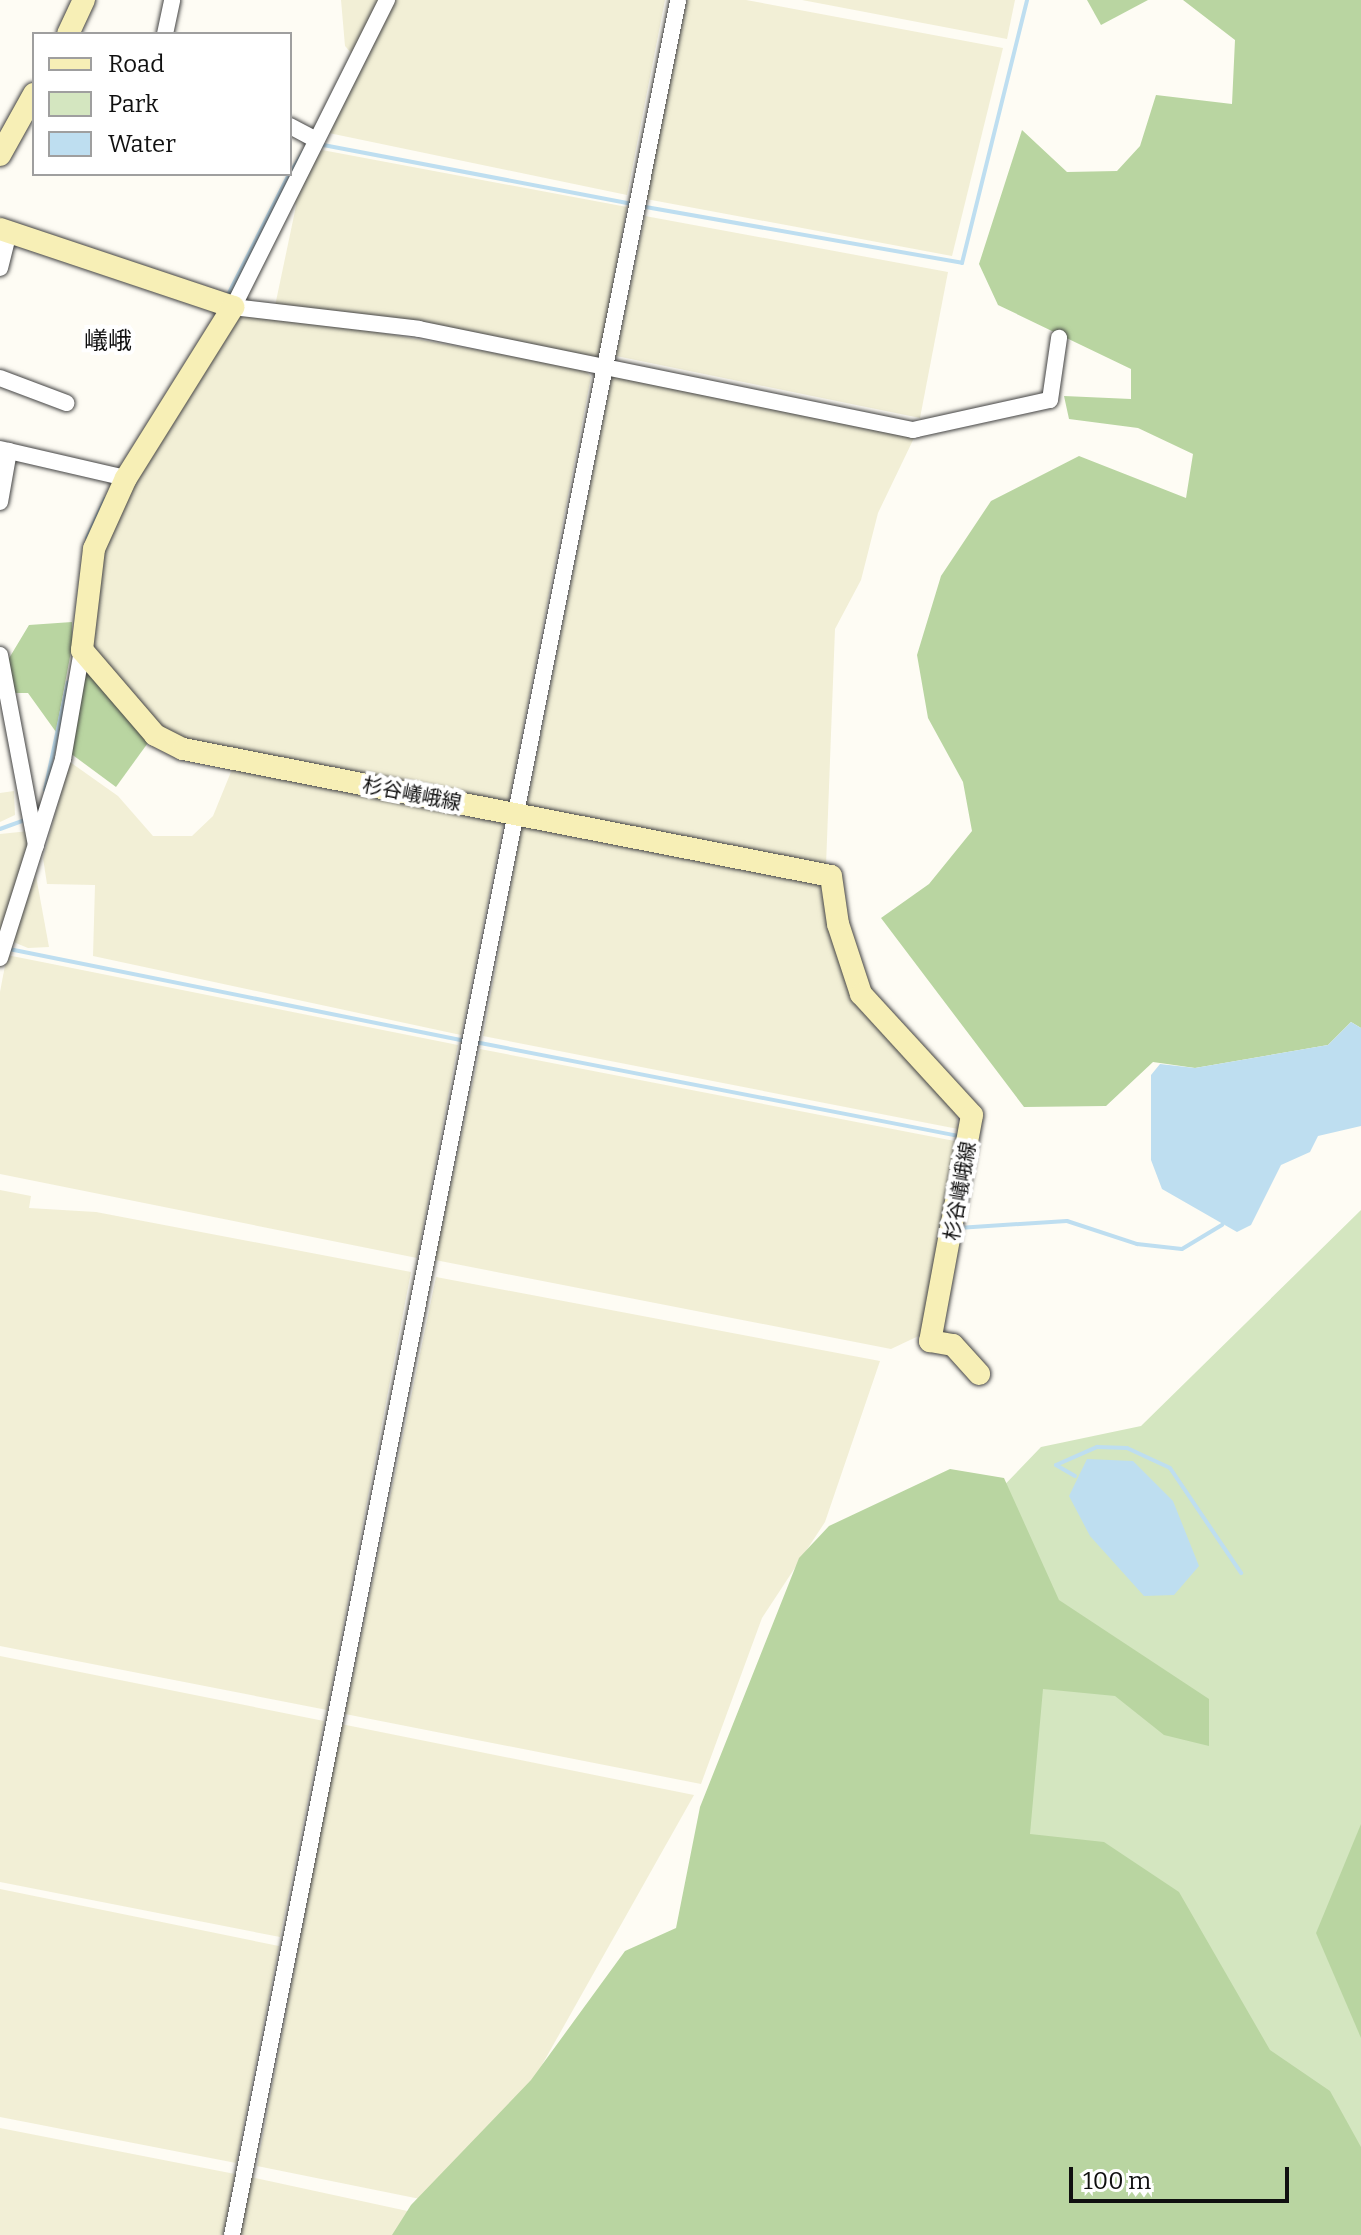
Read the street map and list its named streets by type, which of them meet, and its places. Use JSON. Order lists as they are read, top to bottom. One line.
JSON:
{"streets":{"main road":["杉谷嶬峨線"]},"districts":["嶬峨"],"legend":["Road","Park","Water"],"scale_bar":"100 m"}
